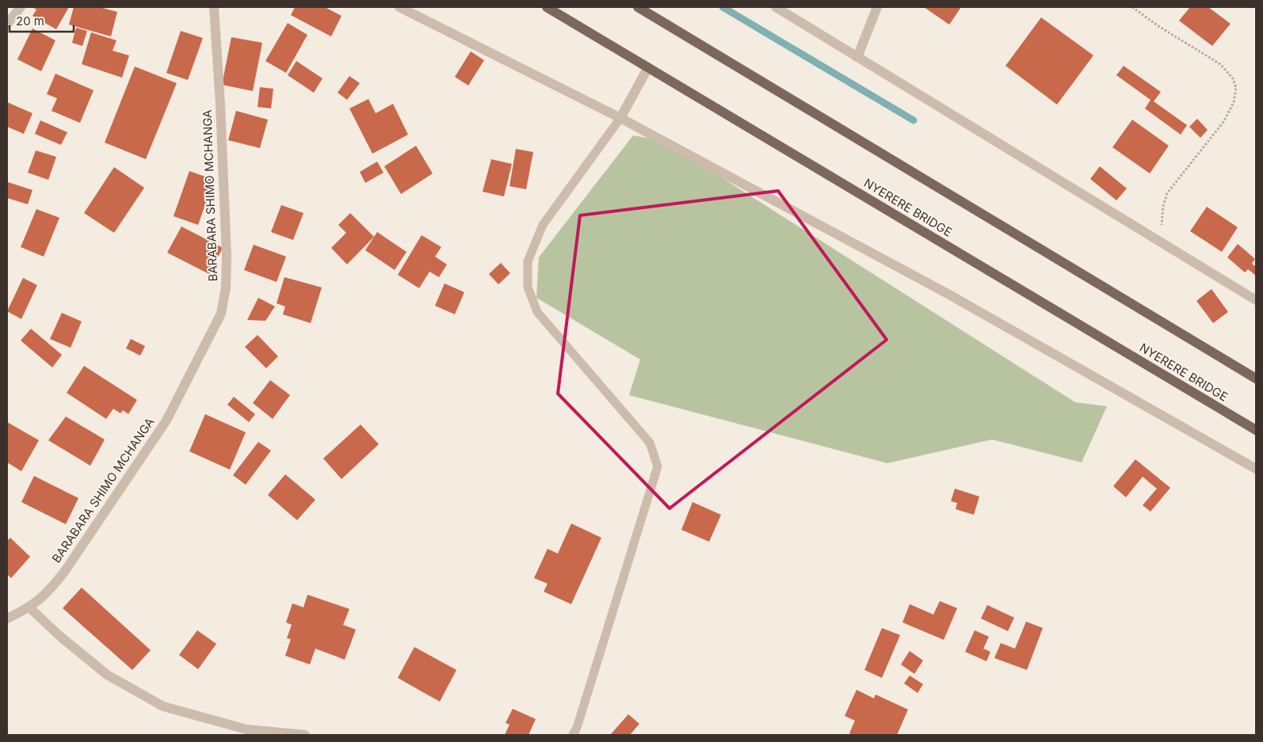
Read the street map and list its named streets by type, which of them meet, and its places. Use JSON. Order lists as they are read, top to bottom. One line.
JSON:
{"streets":{"main road":["NYERERE BRIDGE"],"street":["BARABARA SHIMO MCHANGA"]},"scale_bar":"20 m"}
